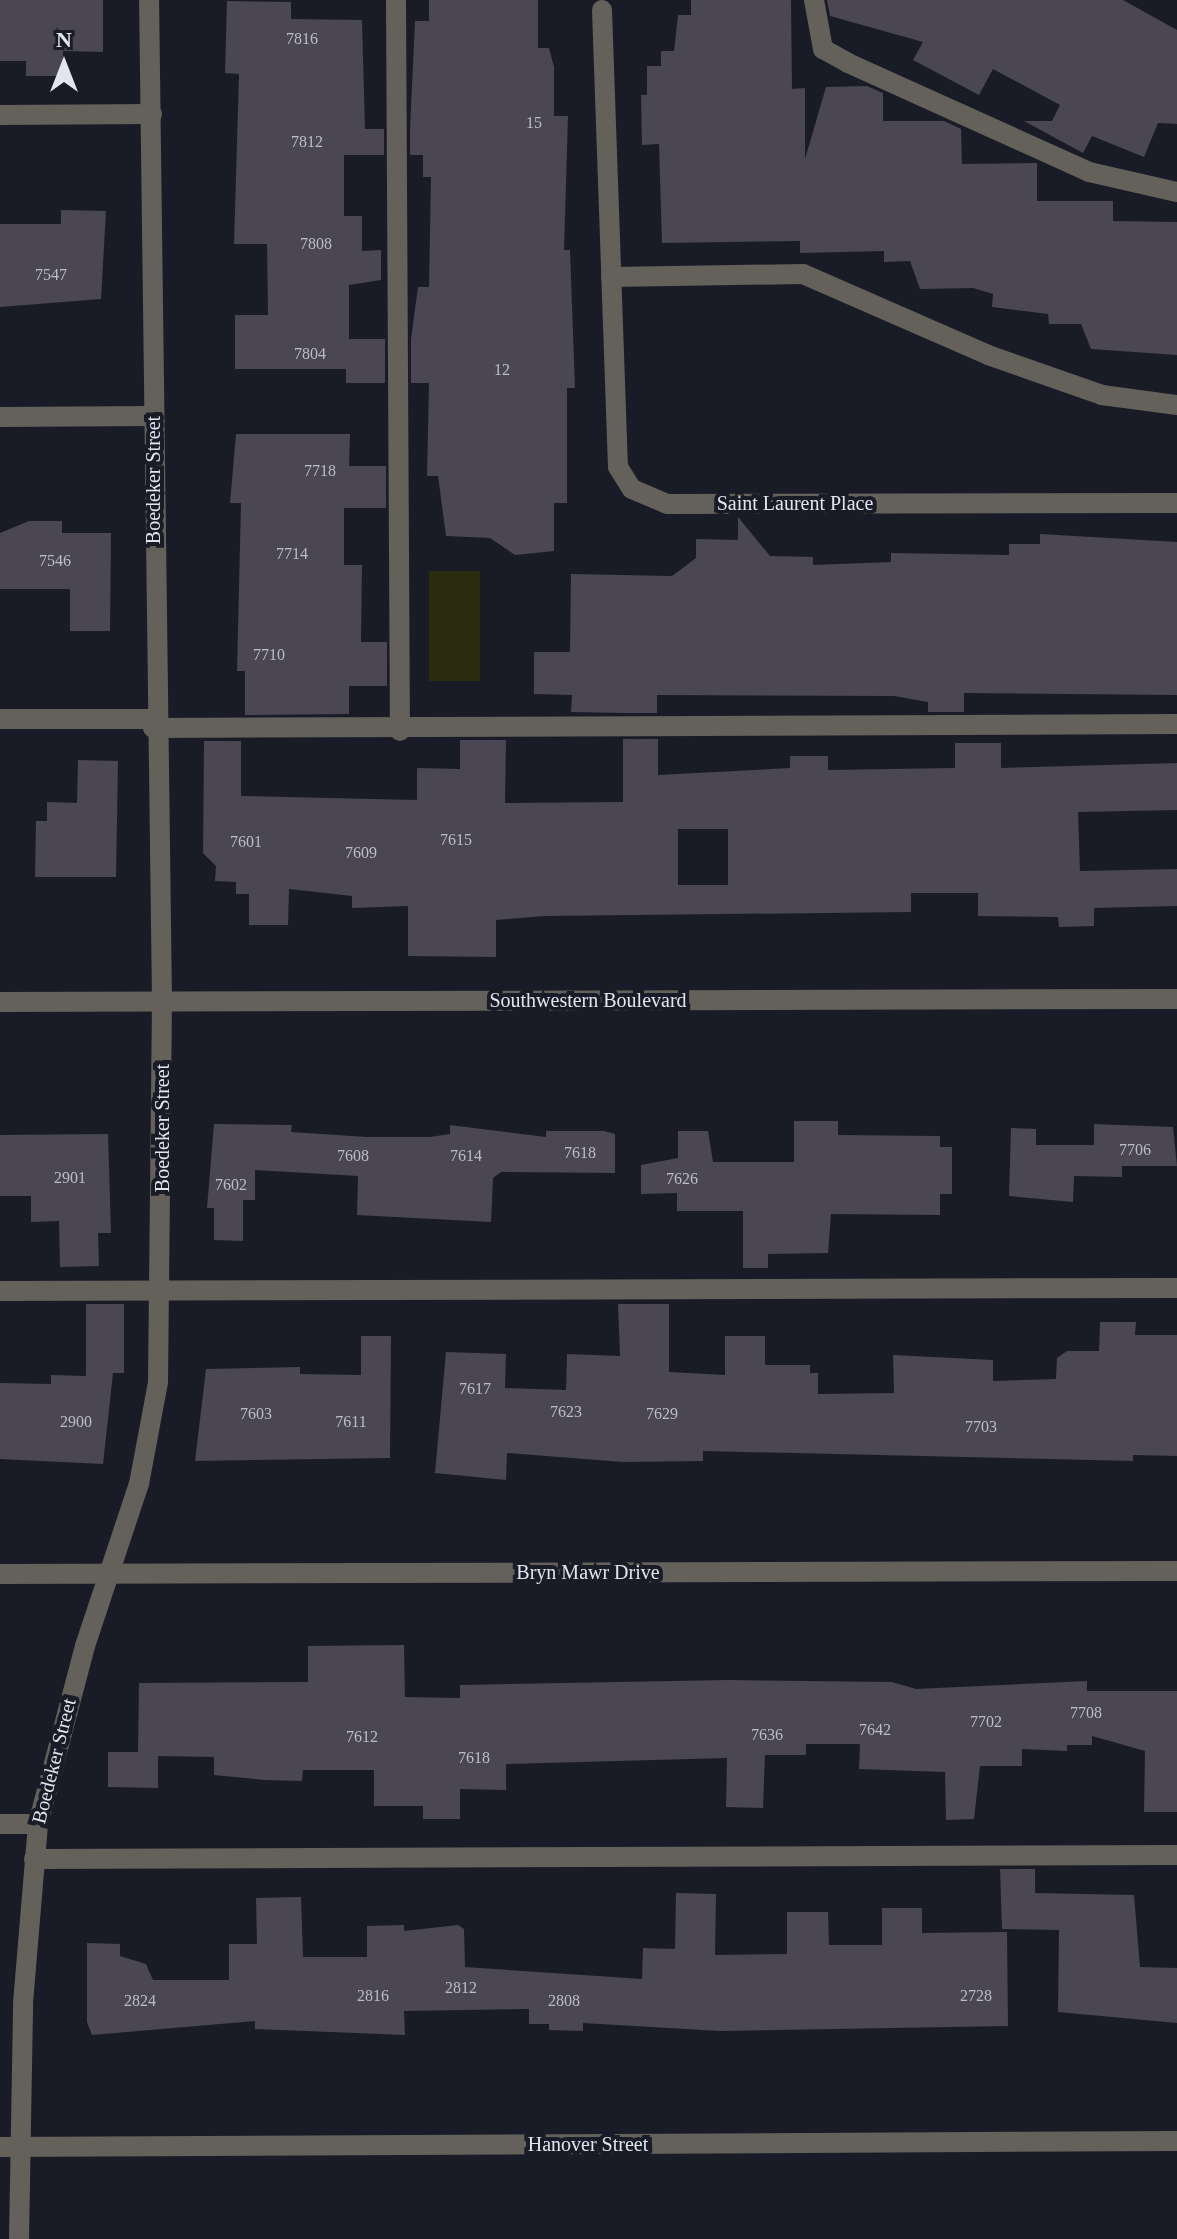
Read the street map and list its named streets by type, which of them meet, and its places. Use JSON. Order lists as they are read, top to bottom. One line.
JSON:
{"streets":{"street":["Boedeker Street","Saint Laurent Place","Southwestern Boulevard","Bryn Mawr Drive","Hanover Street"]},"crossings":[["Boedeker Street","Southwestern Boulevard"],["Boedeker Street","Bryn Mawr Drive"],["Boedeker Street","Hanover Street"]],"house_numbers":["7816","15","7812","7808","7547","7804","12","7718","7714","7546","7710","7615","7601","7609","7706","7618","7608","7614","2901","7626","7602","7617","7623","7603","7629","2900","7611","7703","7708","7702","7642","7636","7612","7618","2812","2816","2728","2824","2808"],"north":"top"}
